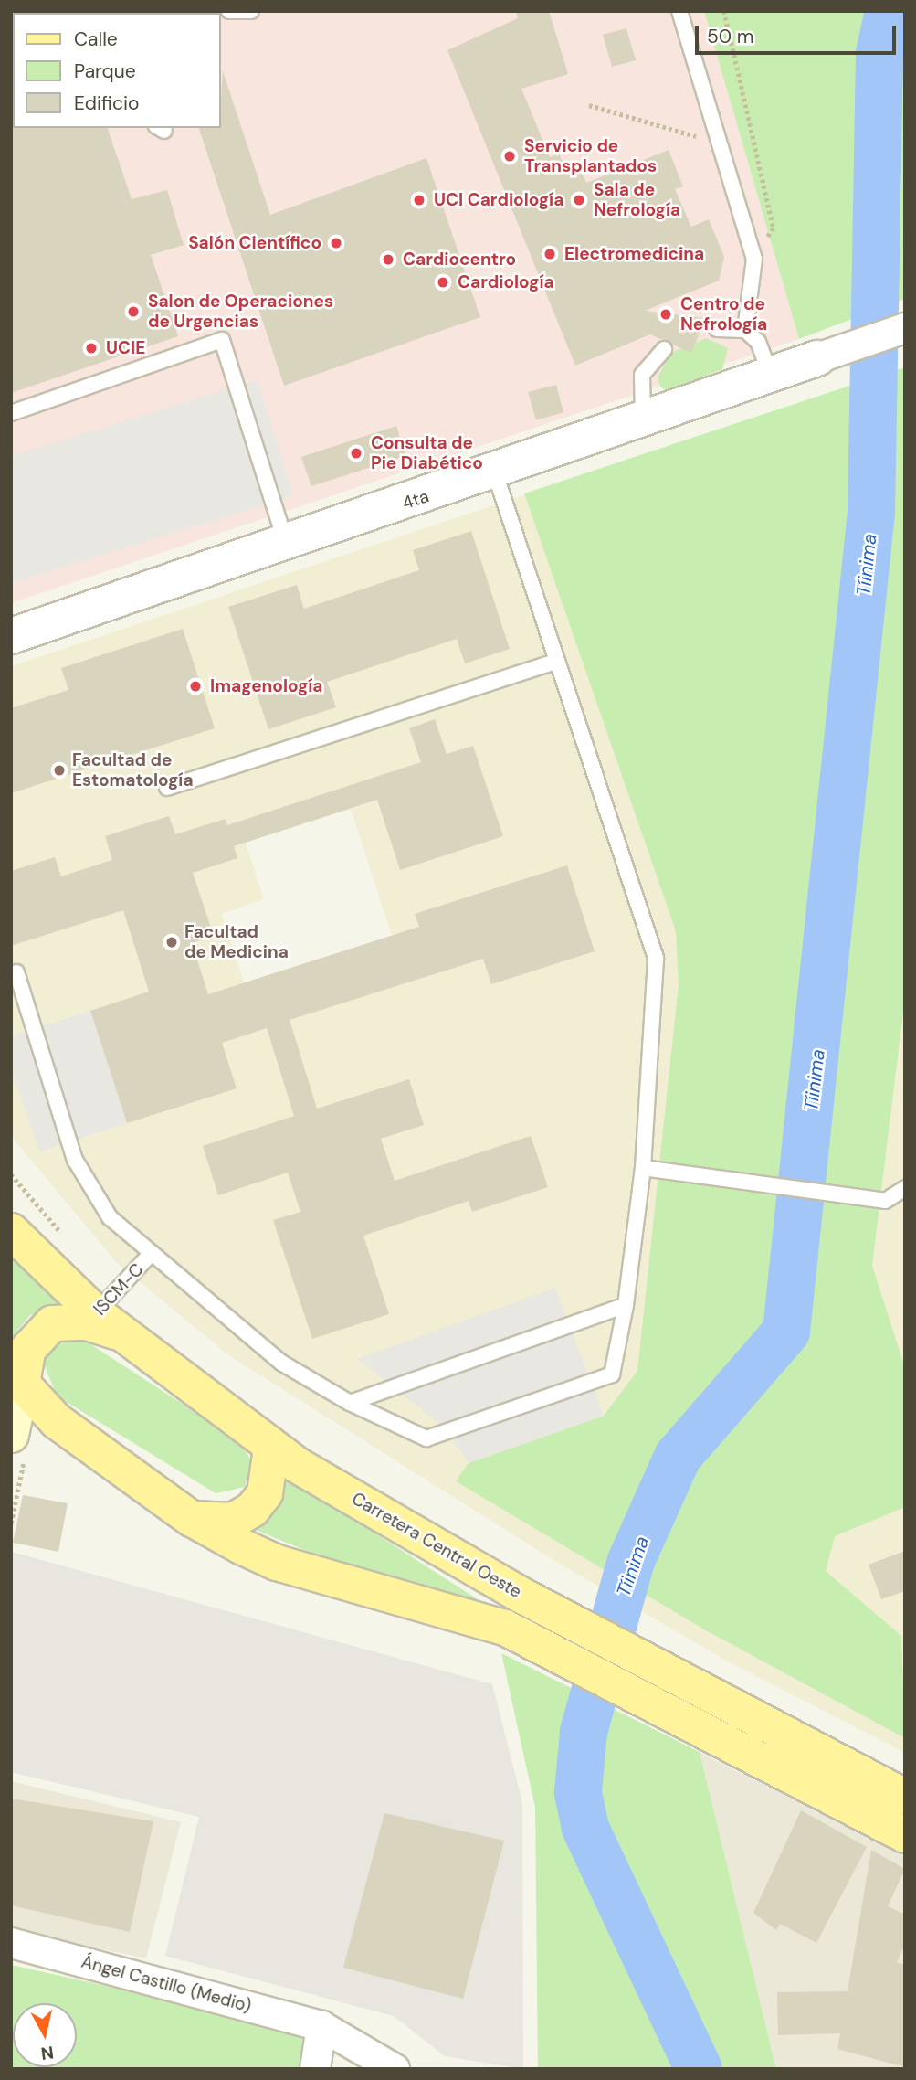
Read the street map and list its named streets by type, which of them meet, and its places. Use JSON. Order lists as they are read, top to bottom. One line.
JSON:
{"streets":{"main road":["Carretera Central Oeste"],"street":["4ta","Ángel Castillo (Medio)"],"lane":["ISCM-C"]},"crossings":[["ISCM-C","Carretera Central Oeste"]],"water":["Tíinima"],"places":["Servicio de Transplantados","UCI Cardiología","Sala de Nefrología","Salón Científico","Electromedicina","Cardiocentro","Cardiología","Salon de Operaciones de Urgencias","Centro de Nefrología","UCIE","Consulta de Pie Diabético","Imagenología","Facultad de Estomatología","Facultad de Medicina"],"legend":["Calle","Parque","Edificio"],"scale_bar":"50 m","north":"bottom"}
